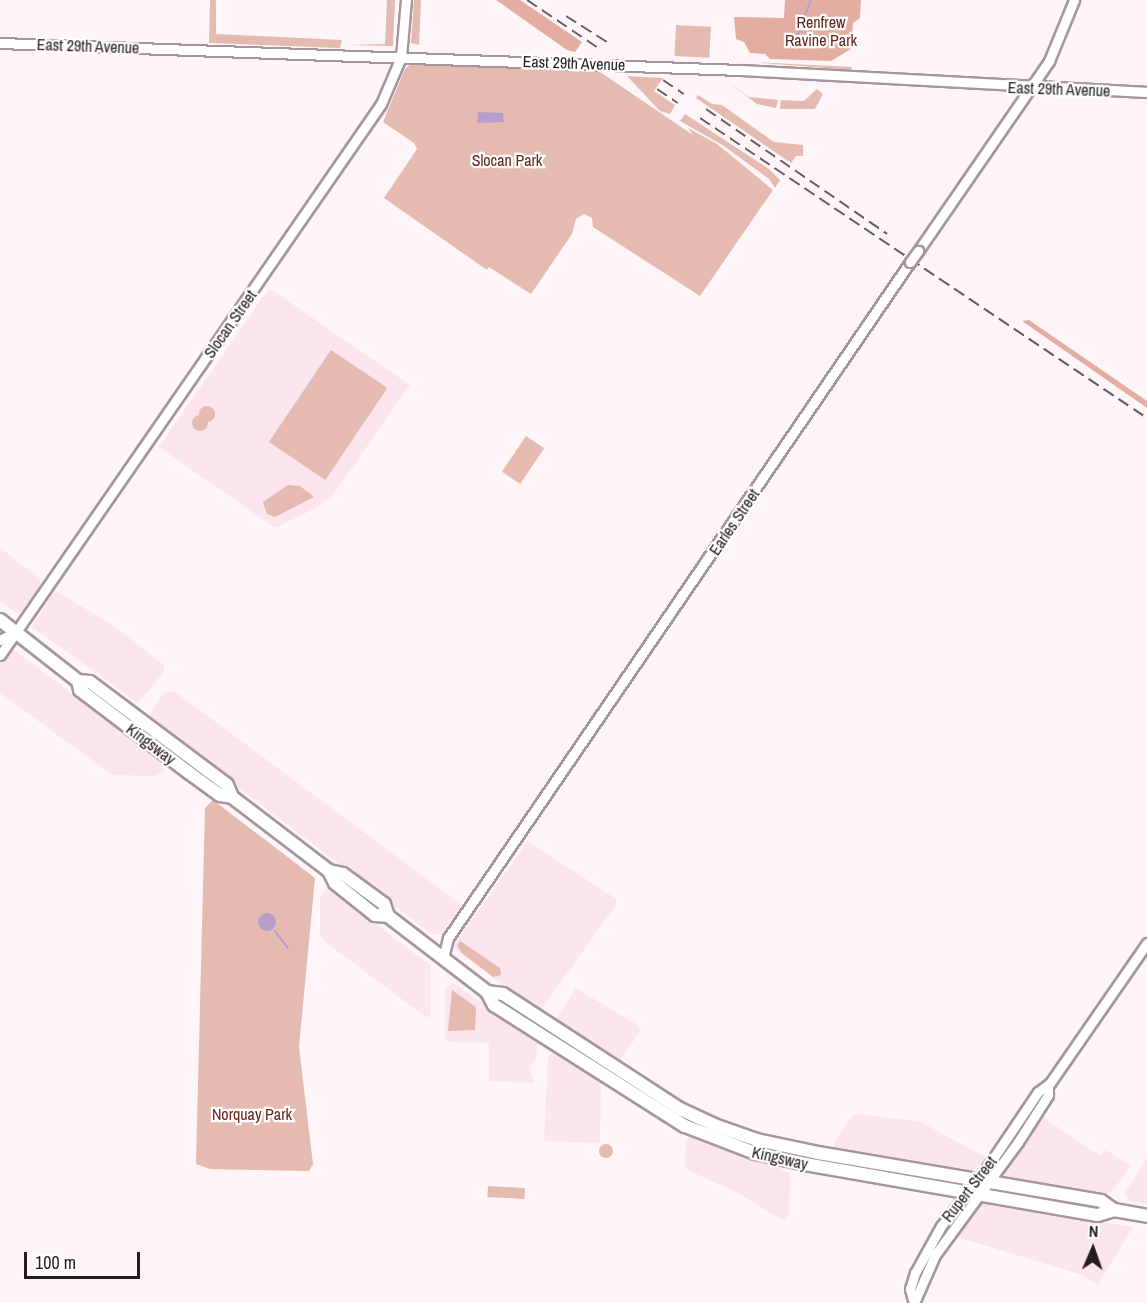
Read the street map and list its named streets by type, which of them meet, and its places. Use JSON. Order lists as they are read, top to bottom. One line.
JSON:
{"streets":{"main road":["Kingsway"],"street":["East 29th Avenue","Slocan Street","Earles Street","Rupert Street"]},"crossings":[["East 29th Avenue","Slocan Street"],["East 29th Avenue","Earles Street"],["Slocan Street","Kingsway"],["Earles Street","Kingsway"],["Kingsway","Rupert Street"]],"parks":["Renfrew Ravine Park","Slocan Park","Norquay Park"],"scale_bar":"100 m","north":"top"}
